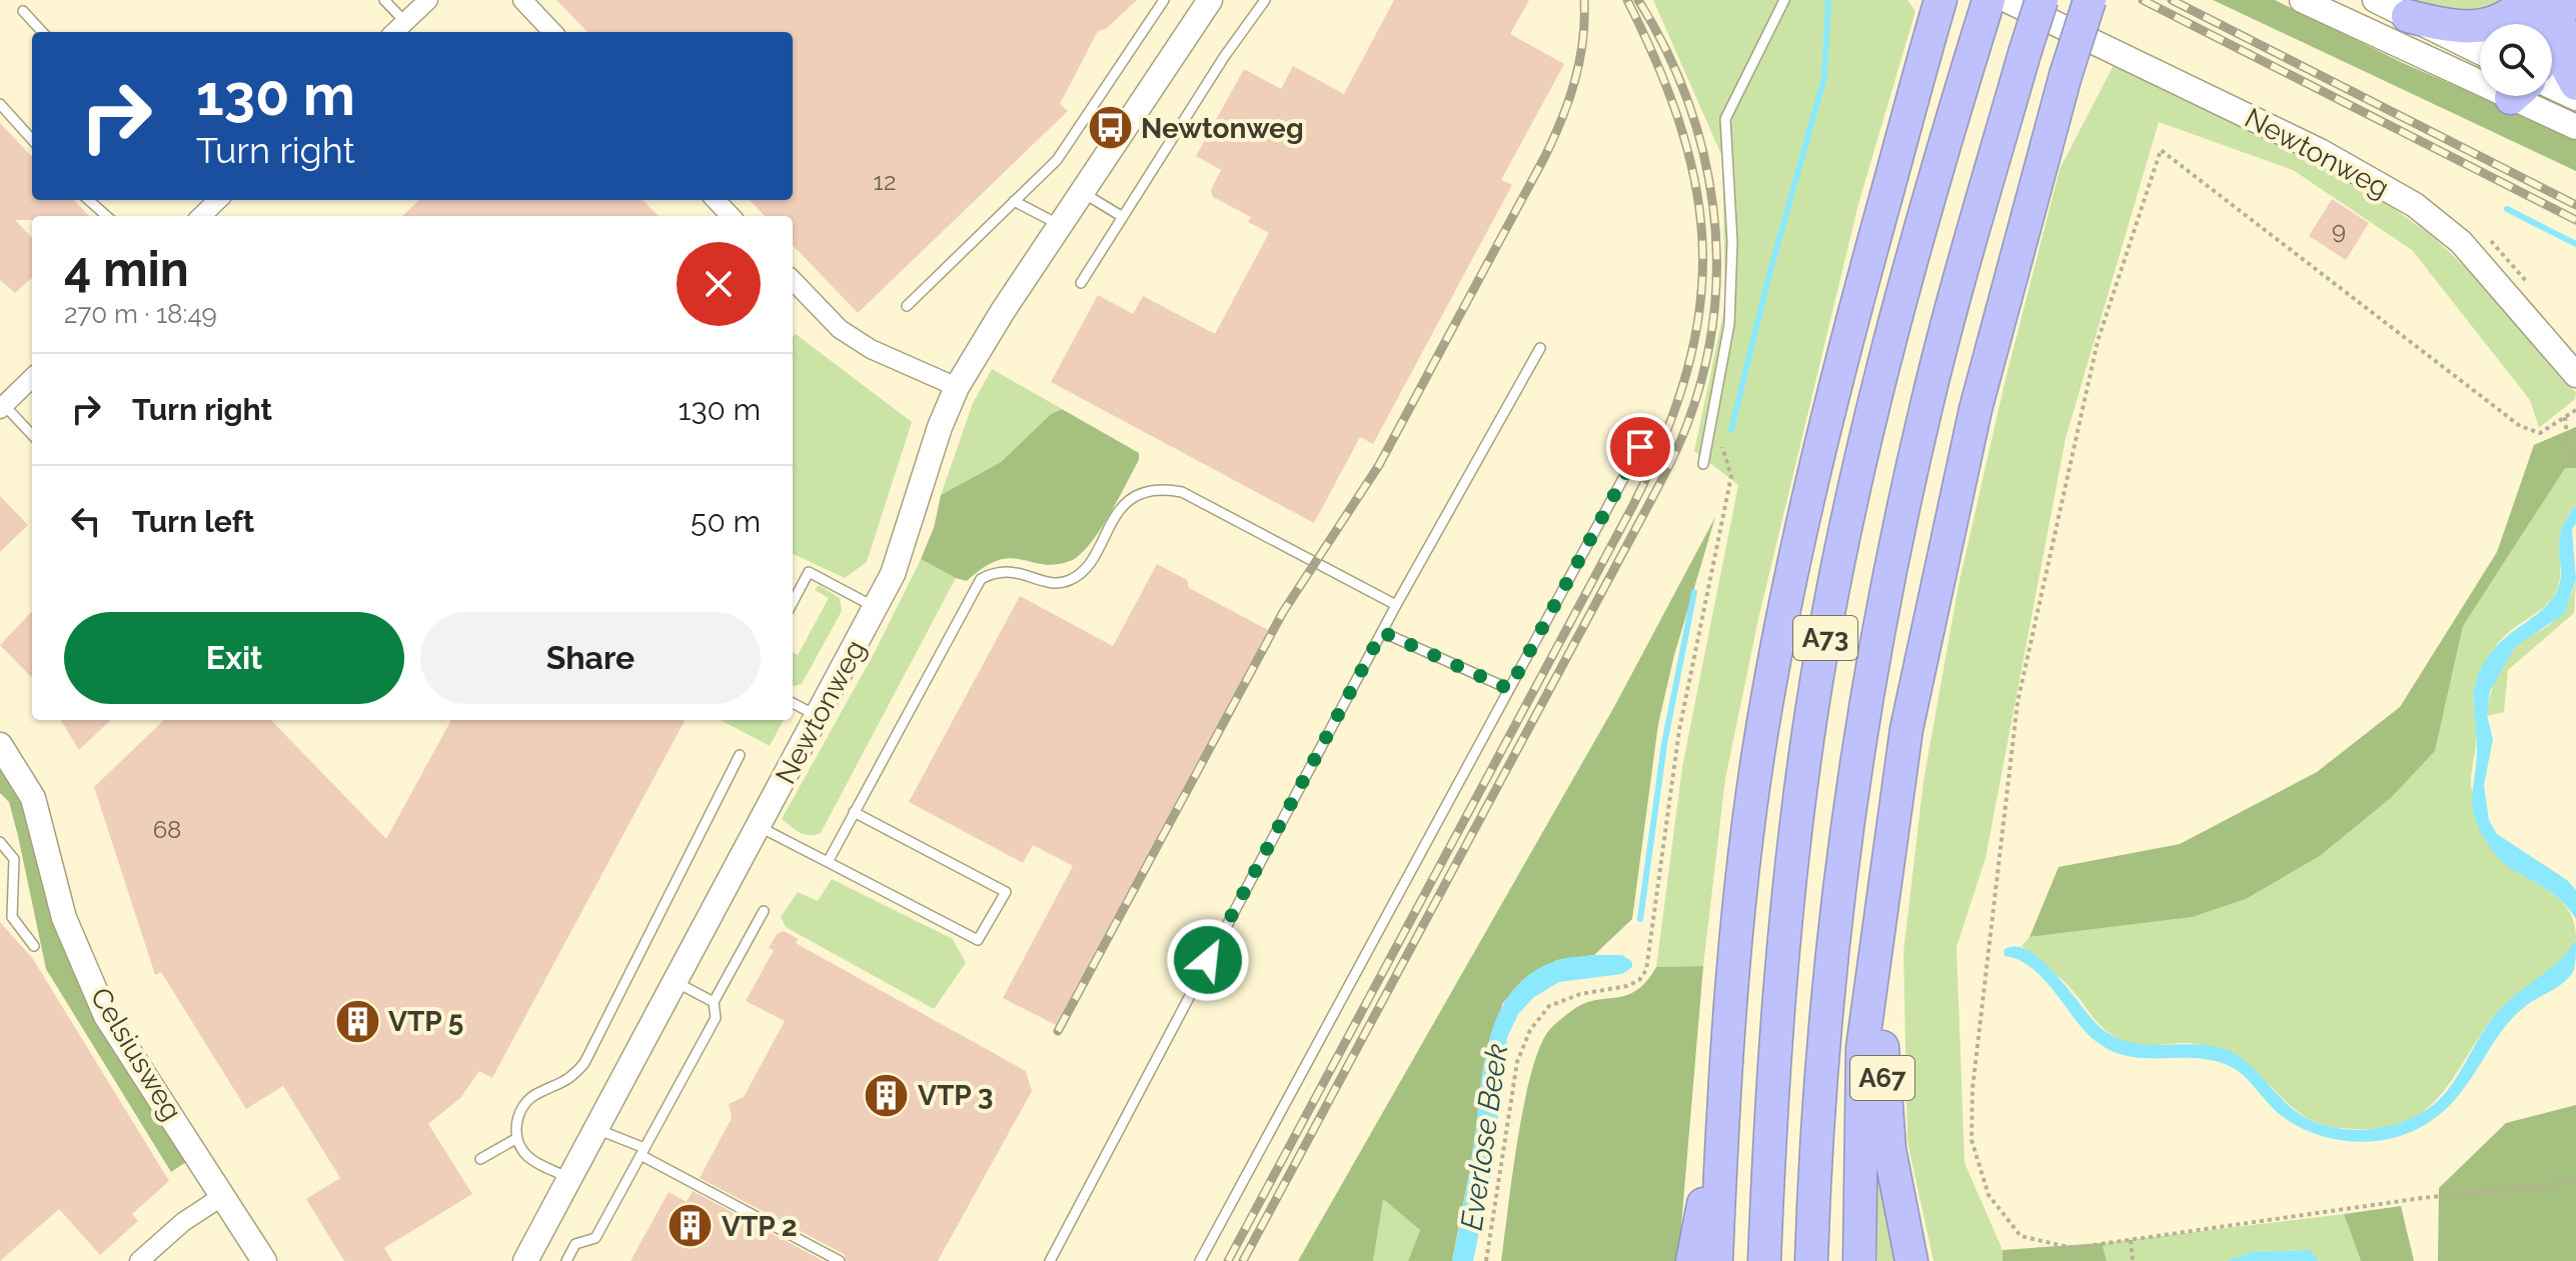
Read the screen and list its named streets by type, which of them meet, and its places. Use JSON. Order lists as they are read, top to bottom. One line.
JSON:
{"streets":{"highway":["A73","A67"],"street":["Newtonweg","Celsiusweg"]},"water":["Everlose Beek"],"places":{"bus stop":["Newtonweg"],"building":["VTP 5","VTP 3","VTP 2"]},"house_numbers":["12","9","68"],"page":{"turn":["130 m","Turn right"],"heading":["4 min","270 m · 18:49"],"list":[{"name":"Turn right","value":"130 m"},{"name":"Turn left","value":"50 m"}],"buttons":["Exit","Share"]}}
